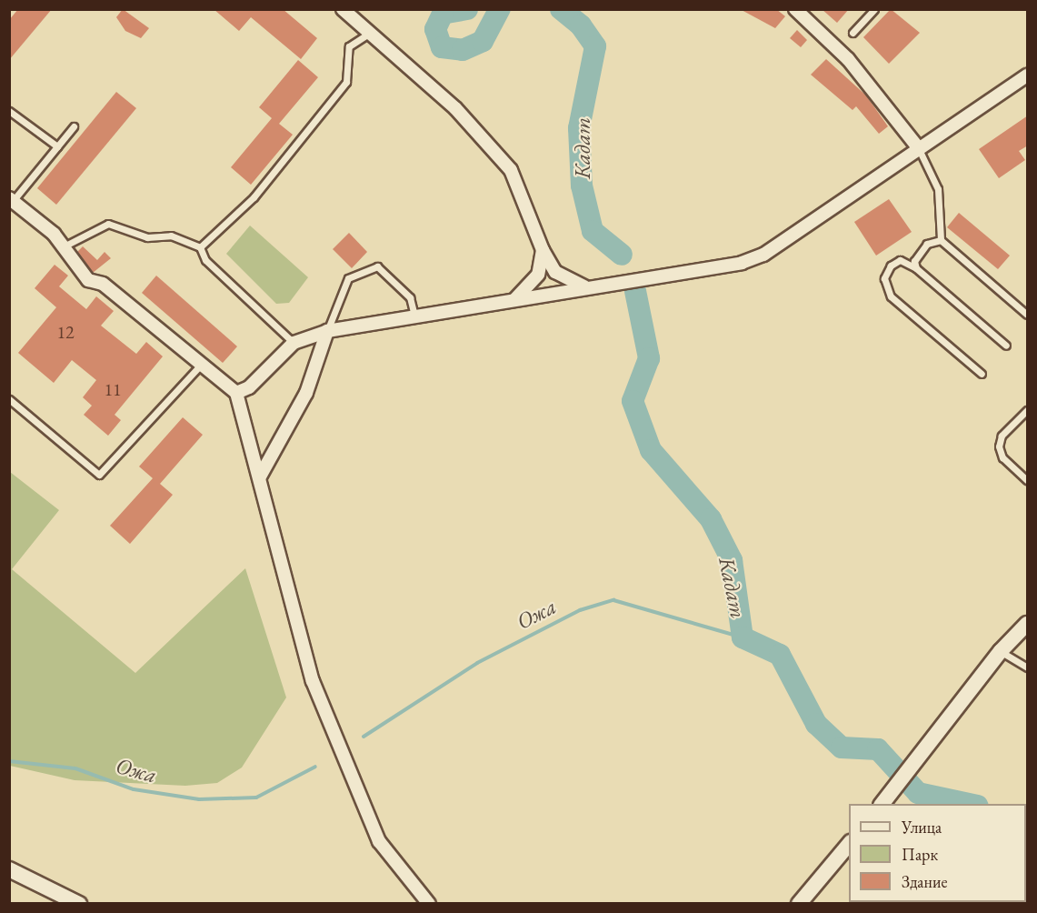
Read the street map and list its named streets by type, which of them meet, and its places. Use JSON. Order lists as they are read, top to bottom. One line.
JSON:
{"water":["Кадат","Ожа"],"house_numbers":["12","11"],"legend":["Улица","Парк","Здание"]}
